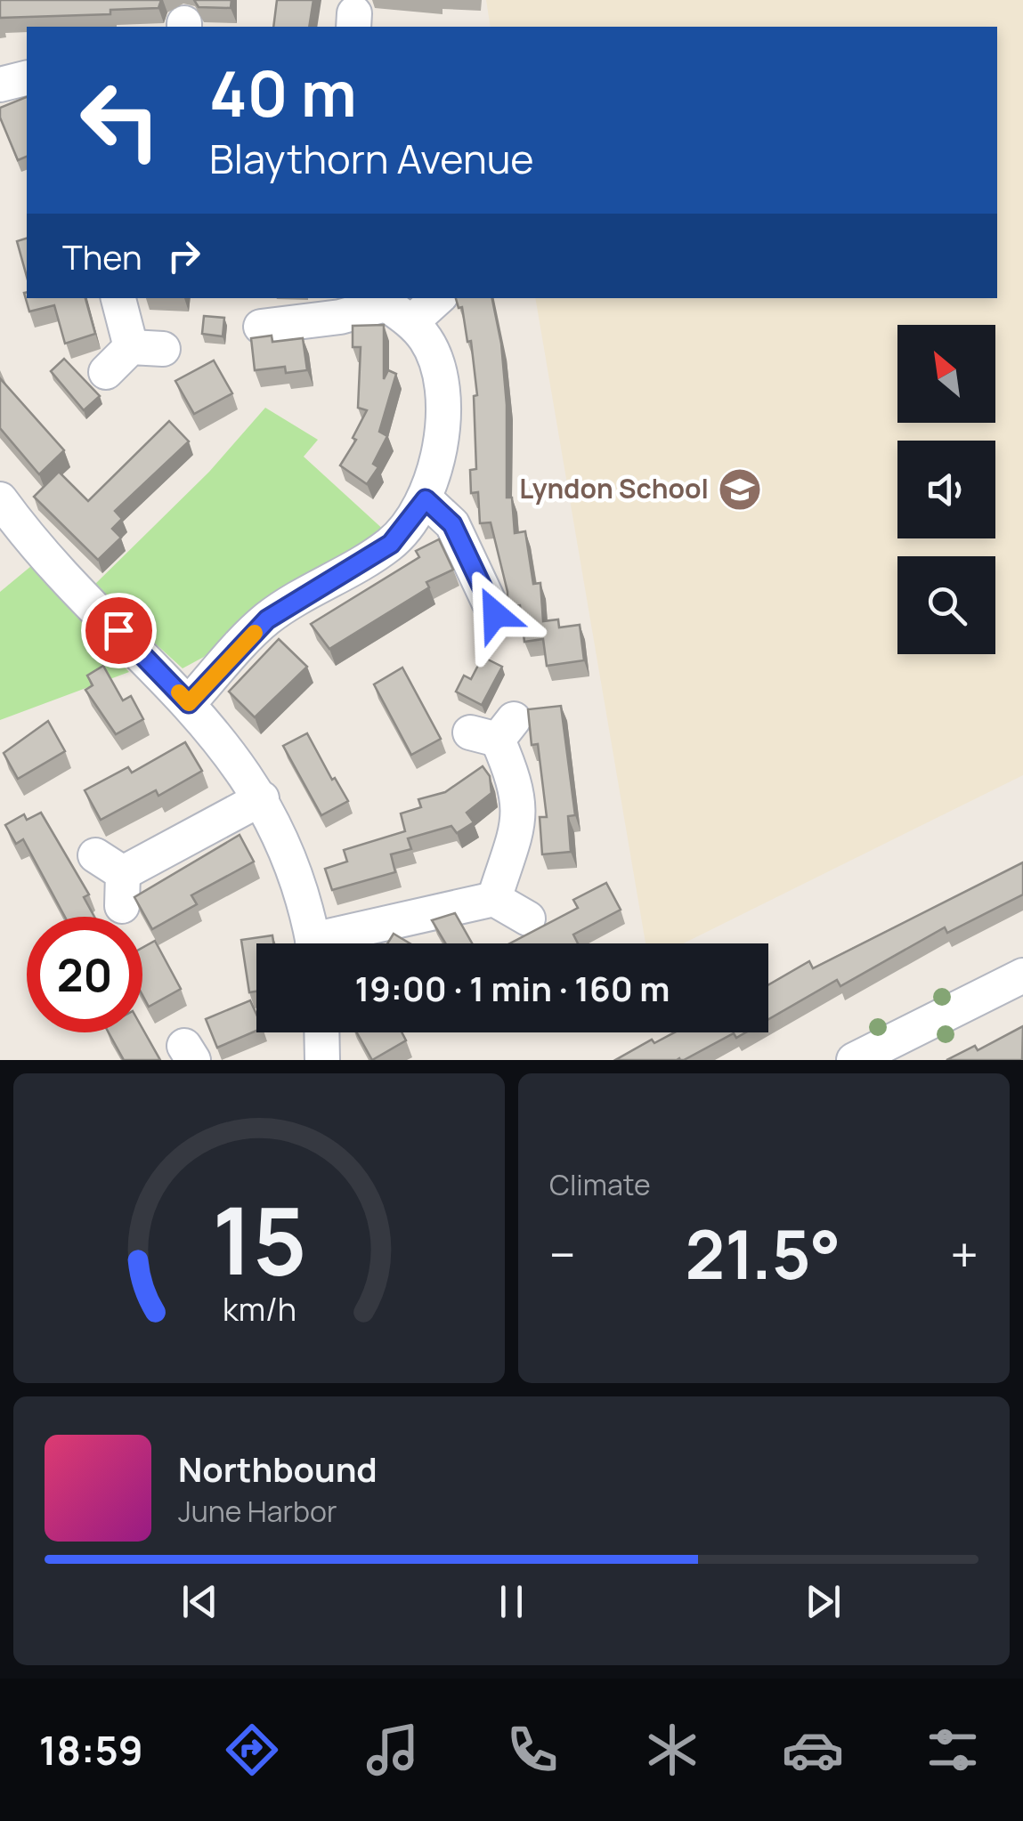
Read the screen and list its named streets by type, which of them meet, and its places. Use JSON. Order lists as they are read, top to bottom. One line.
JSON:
{"places":{"school or university":["Lyndon School"]},"north":"top left","page":{"turn":["40 m","Blaythorn Avenue"],"then":"Then","limit":"20","trip":"19:00 · 1 min · 160 m","tile":"Climate","heat":["−","21.5°","+"],"song":["Northbound","June Harbor"],"tabs":"18:59","gauge":["15","km/h"]}}
